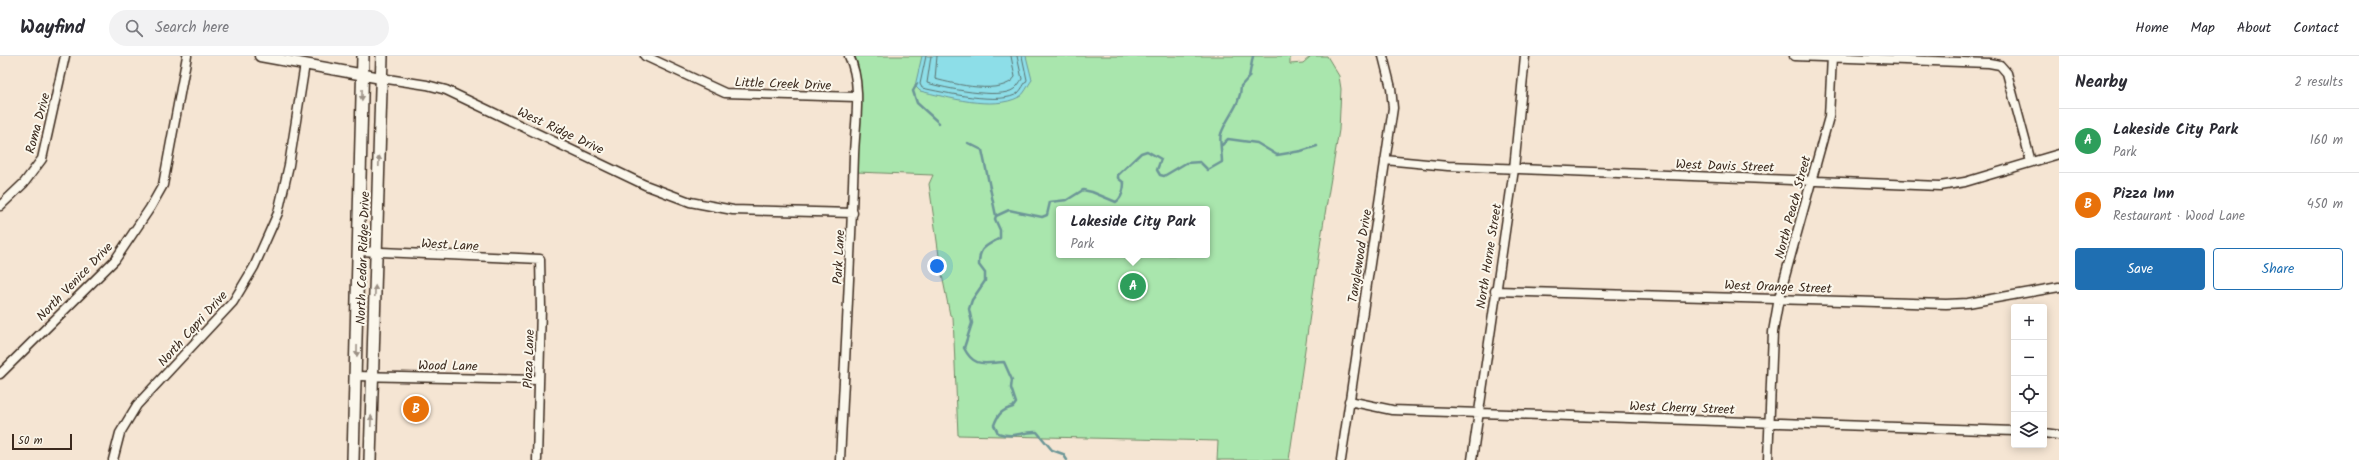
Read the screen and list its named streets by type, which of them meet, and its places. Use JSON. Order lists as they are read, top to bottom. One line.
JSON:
{"streets":{"main road":["North Cedar Ridge Drive"],"street":["Little Creek Drive","Roma Drive","West Ridge Drive","West Davis Street","North Peach Street","West Lane","Tanglewood Drive","North Horne Street","Park Lane","North Venice Drive","West Orange Street","North Capri Drive","Plaza Lane","Wood Lane","West Cherry Street"]},"crossings":[["Little Creek Drive","Park Lane"],["West Ridge Drive","Park Lane"],["West Ridge Drive","North Cedar Ridge Drive"],["West Ridge Drive","North Capri Drive"],["West Davis Street","North Peach Street"],["West Davis Street","Tanglewood Drive"],["West Davis Street","North Horne Street"],["North Peach Street","West Orange Street"],["North Peach Street","West Cherry Street"],["West Lane","North Cedar Ridge Drive"],["West Lane","Plaza Lane"],["Tanglewood Drive","West Cherry Street"],["North Horne Street","West Orange Street"],["North Horne Street","West Cherry Street"],["North Cedar Ridge Drive","Wood Lane"],["Plaza Lane","Wood Lane"]],"scale_bar":"50 m","page":{"header":"Wayfind","search":"Search here","nav":["Home","Map","About","Contact"],"heading":["Nearby","2 results"],"list":[{"mark":"A","name":"Lakeside City Park","note":"Park","value":"160 m"},{"mark":"B","name":"Pizza Inn","note":"Restaurant · Wood Lane","value":"450 m"}],"popup":["Lakeside City Park","Park"],"buttons":["Save","Share"],"pins":["A","B"],"map_buttons":["+","−"],"scale":"50 m"}}
